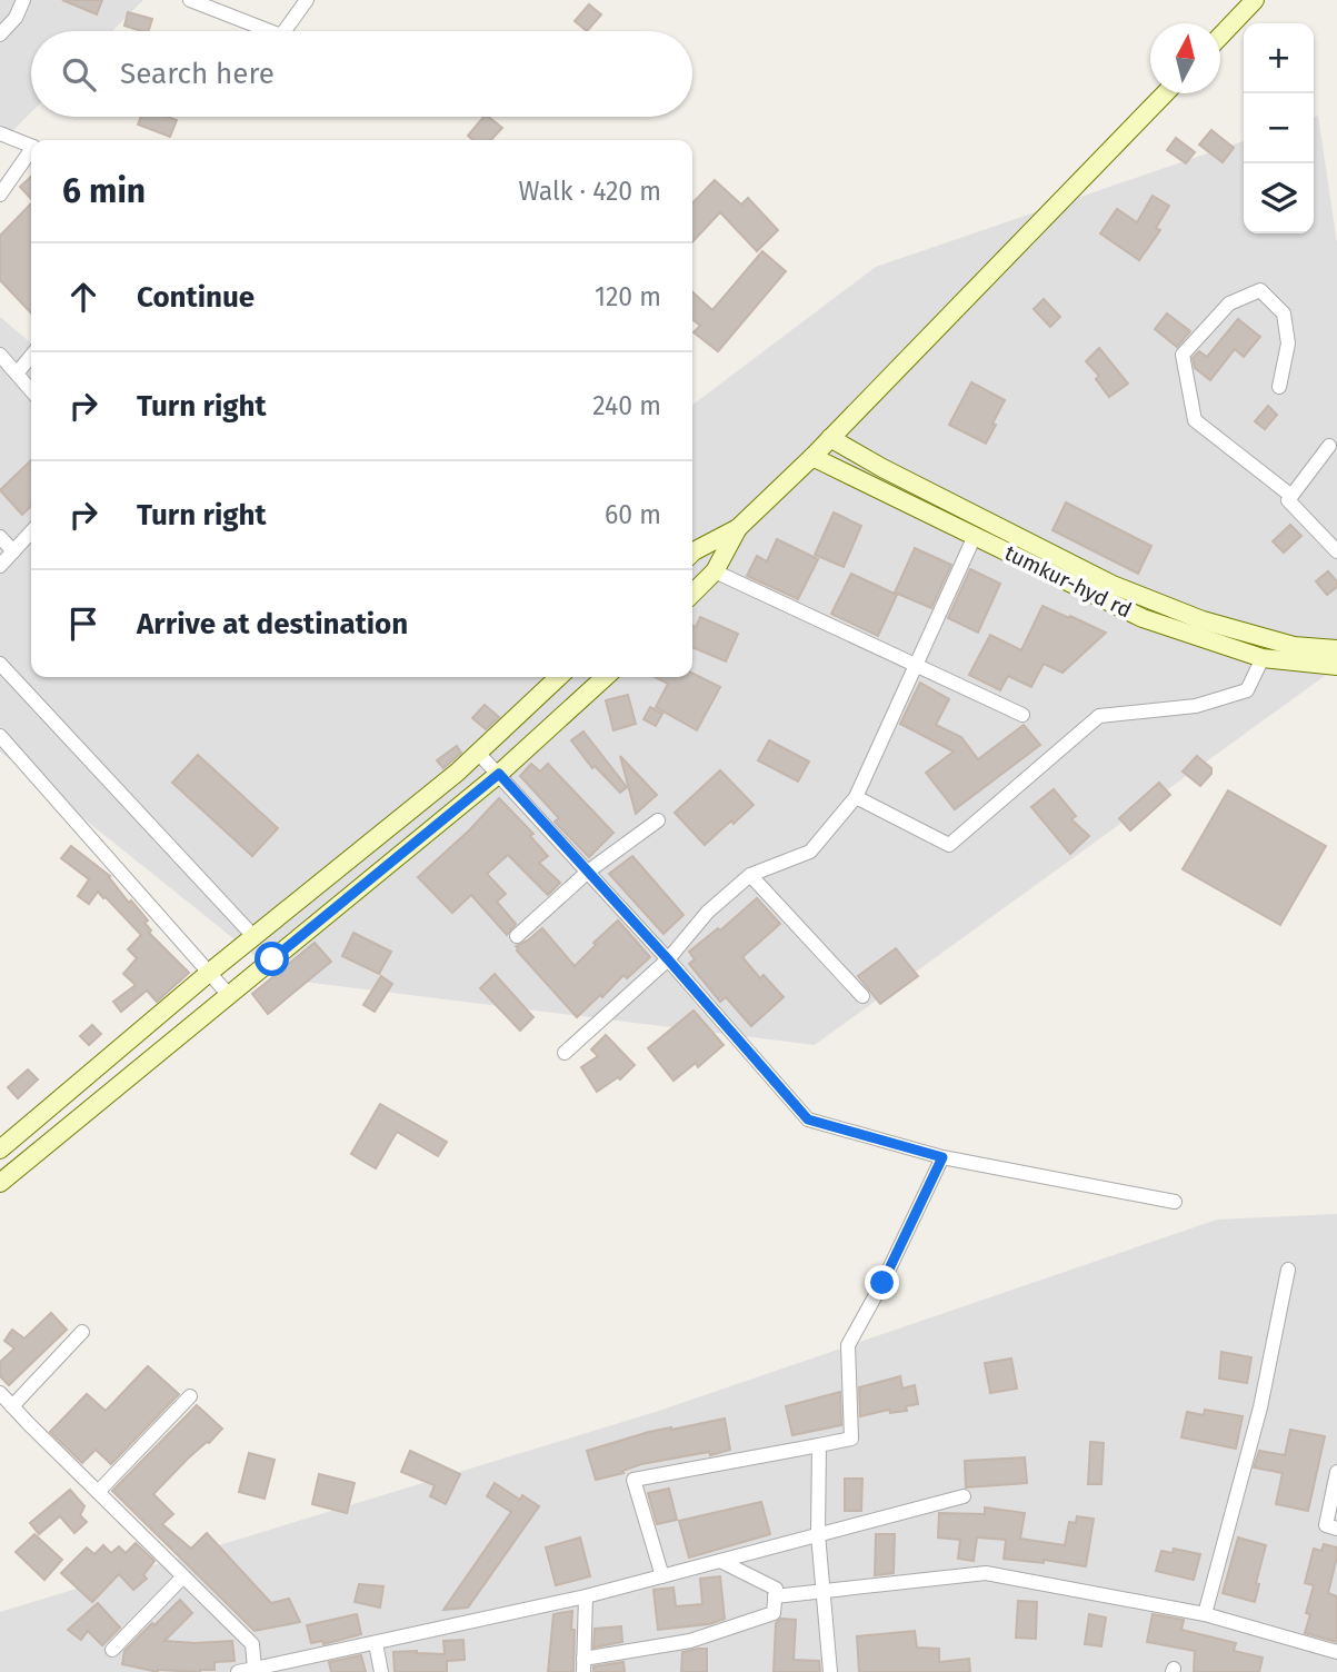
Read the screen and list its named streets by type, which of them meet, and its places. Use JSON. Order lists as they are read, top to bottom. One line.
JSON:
{"streets":{"main road":["tumkur-hyd rd"]},"north":"top","page":{"map_buttons":["+","−"],"search":"Search here","heading":["6 min","Walk · 420 m"],"list":[["Continue","120 m"],["Turn right","240 m"],["Turn right","60 m"],"Arrive at destination"]}}
